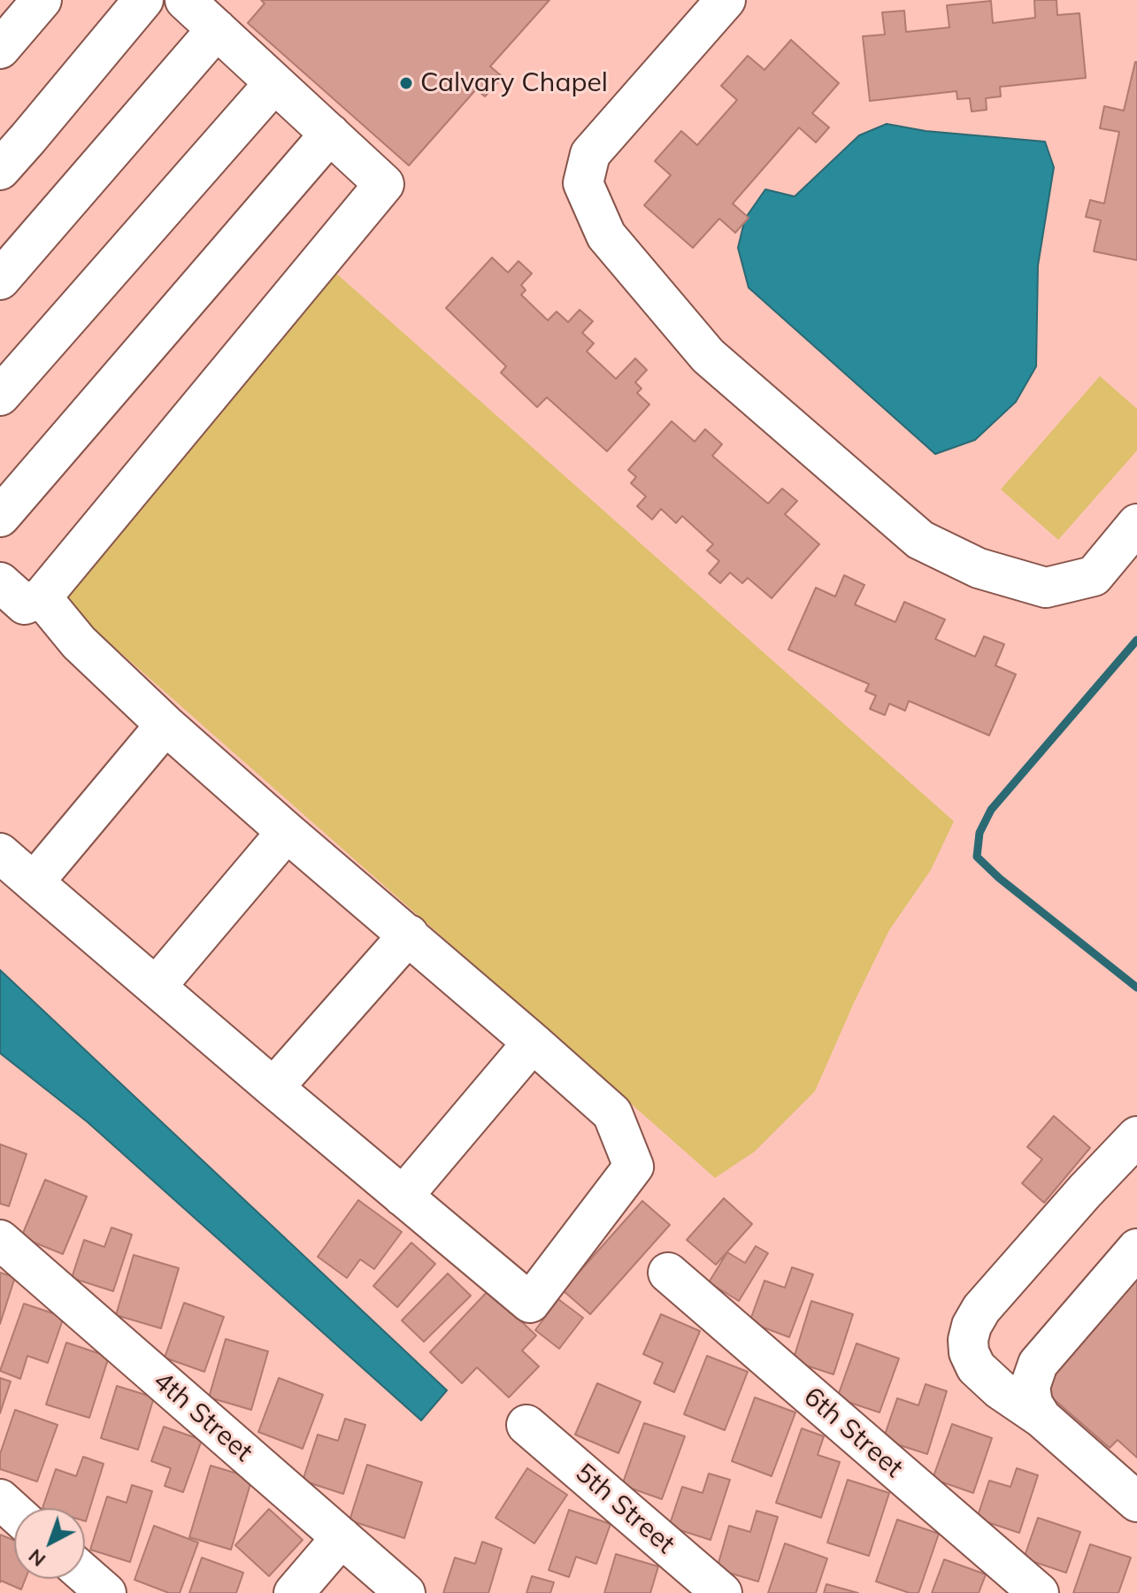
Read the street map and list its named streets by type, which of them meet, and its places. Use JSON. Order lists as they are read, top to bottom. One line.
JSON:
{"streets":{"street":["4th Street","6th Street","5th Street"]},"places":["Calvary Chapel"],"north":"bottom left"}
